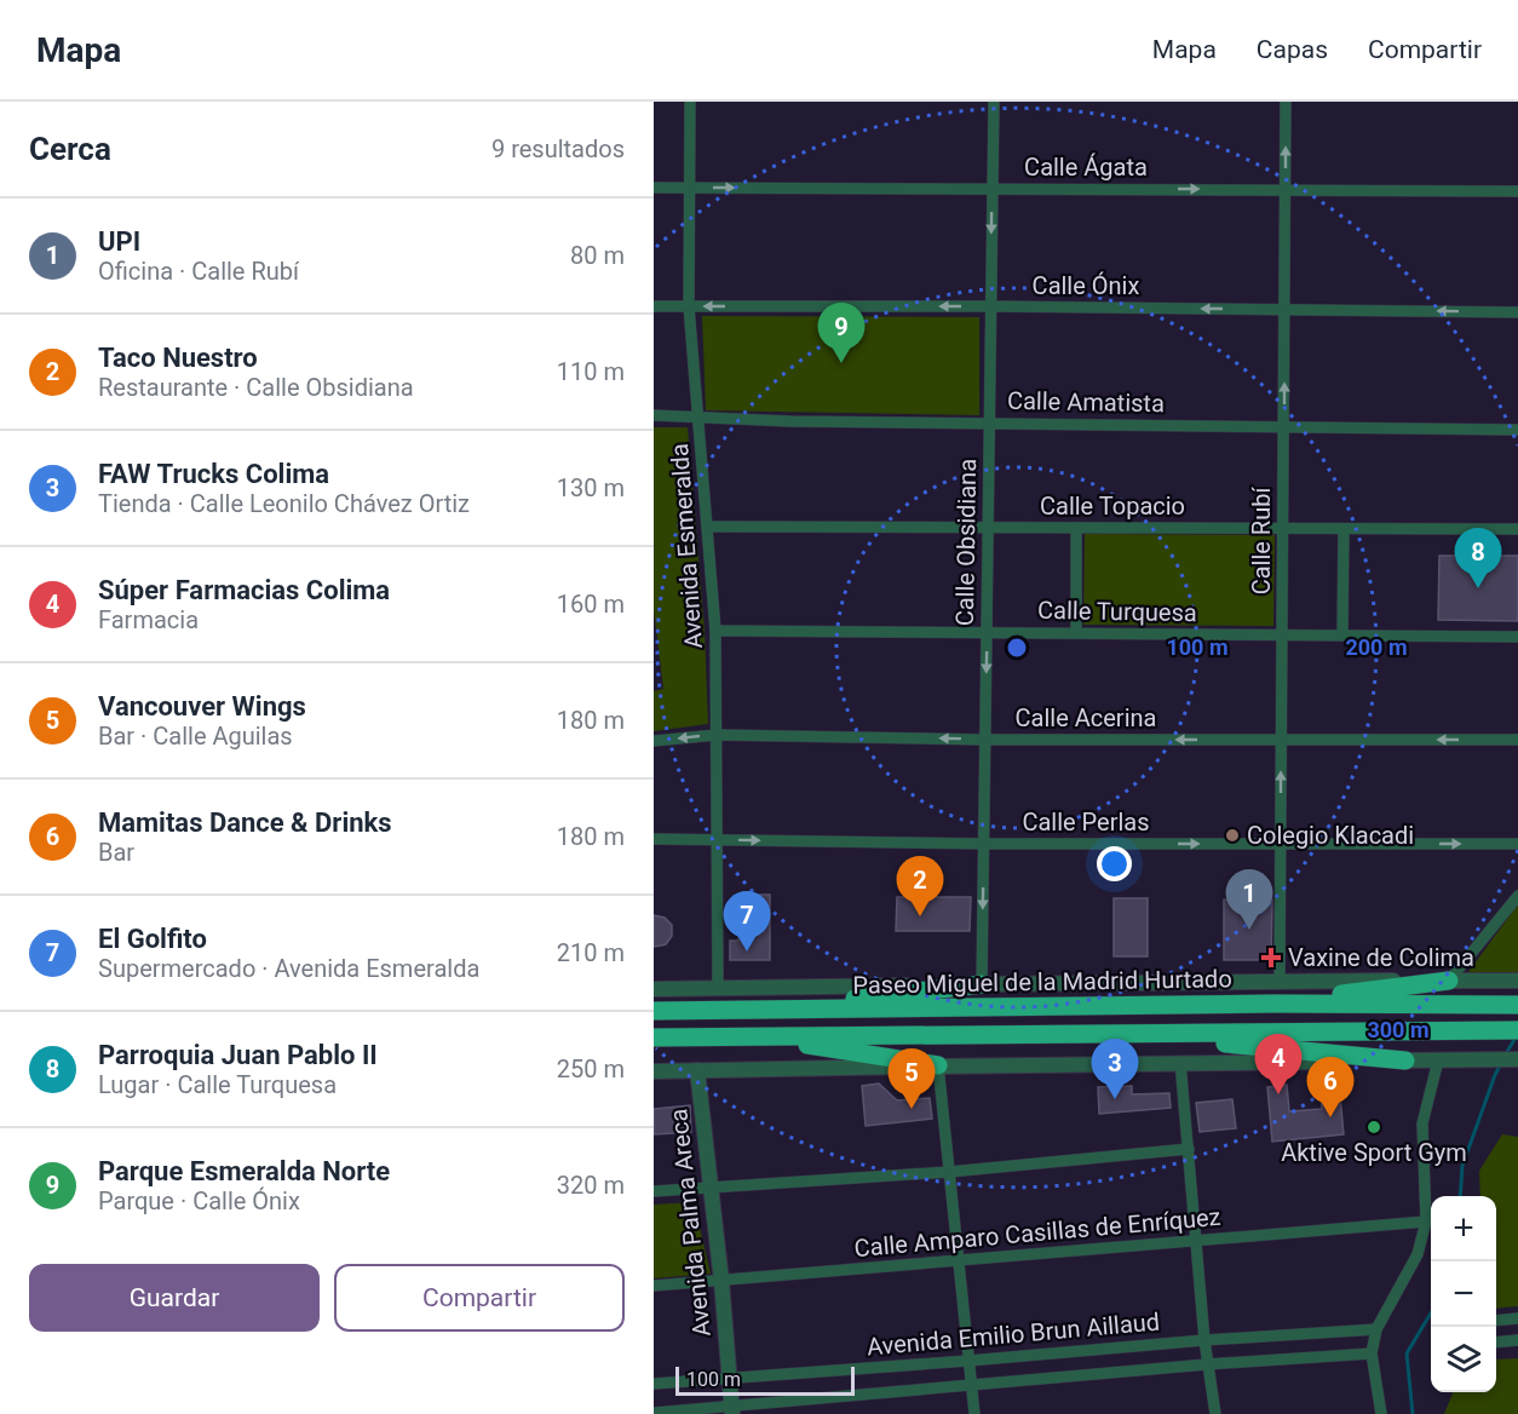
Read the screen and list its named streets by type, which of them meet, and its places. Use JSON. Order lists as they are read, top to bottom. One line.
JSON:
{"streets":{"highway":["Paseo Miguel de la Madrid Hurtado"],"street":["Calle Ágata","Calle Ónix","Calle Amatista","Calle Topacio","Calle Rubí","Calle Obsidiana","Avenida Esmeralda","Calle Turquesa","Calle Acerina","Calle Perlas","Avenida Palma Areca","Calle Amparo Casillas de Enríquez","Avenida Emilio Brun Aillaud"]},"crossings":[["Calle Ágata","Calle Rubí"],["Calle Ágata","Calle Obsidiana"],["Calle Ágata","Avenida Esmeralda"],["Calle Ónix","Calle Rubí"],["Calle Ónix","Calle Obsidiana"],["Calle Ónix","Avenida Esmeralda"],["Calle Amatista","Calle Rubí"],["Calle Amatista","Calle Obsidiana"],["Calle Amatista","Avenida Esmeralda"],["Calle Topacio","Calle Rubí"],["Calle Topacio","Calle Obsidiana"],["Calle Topacio","Avenida Esmeralda"],["Calle Rubí","Calle Turquesa"],["Calle Rubí","Calle Acerina"],["Calle Rubí","Calle Perlas"],["Calle Obsidiana","Calle Turquesa"],["Calle Obsidiana","Calle Acerina"],["Calle Obsidiana","Calle Perlas"],["Avenida Esmeralda","Calle Turquesa"],["Avenida Esmeralda","Calle Acerina"],["Avenida Esmeralda","Calle Perlas"],["Avenida Palma Areca","Calle Amparo Casillas de Enríquez"],["Avenida Palma Areca","Avenida Emilio Brun Aillaud"]],"one_way":["Calle Ágata","Calle Ónix","Calle Rubí","Calle Obsidiana","Calle Acerina","Calle Perlas"],"places":{"other":["Colegio Klacadi","Aktive Sport Gym"],"health":["Vaxine de Colima"]},"scale_bar":"100 m","page":{"header":"Mapa","nav":["Mapa","Capas","Compartir"],"heading":["Cerca","9 resultados"],"list":[{"mark":"1","name":"UPI","note":"Oficina · Calle Rubí","value":"80 m"},{"mark":"2","name":"Taco Nuestro","note":"Restaurante · Calle Obsidiana","value":"110 m"},{"mark":"3","name":"FAW Trucks Colima","note":"Tienda · Calle Leonilo Chávez Ortiz","value":"130 m"},{"mark":"4","name":"Súper Farmacias Colima","note":"Farmacia","value":"160 m"},{"mark":"5","name":"Vancouver Wings","note":"Bar · Calle Aguilas","value":"180 m"},{"mark":"6","name":"Mamitas Dance & Drinks","note":"Bar","value":"180 m"},{"mark":"7","name":"El Golfito","note":"Supermercado · Avenida Esmeralda","value":"210 m"},{"mark":"8","name":"Parroquia Juan Pablo II","note":"Lugar · Calle Turquesa","value":"250 m"},{"mark":"9","name":"Parque Esmeralda Norte","note":"Parque · Calle Ónix","value":"320 m"}],"pins":["9","8","2","1","7","4","3","5","6"],"map_buttons":["+","−"],"buttons":["Guardar","Compartir"],"scale":"100 m"},"rings":["100 m","200 m","300 m"]}
